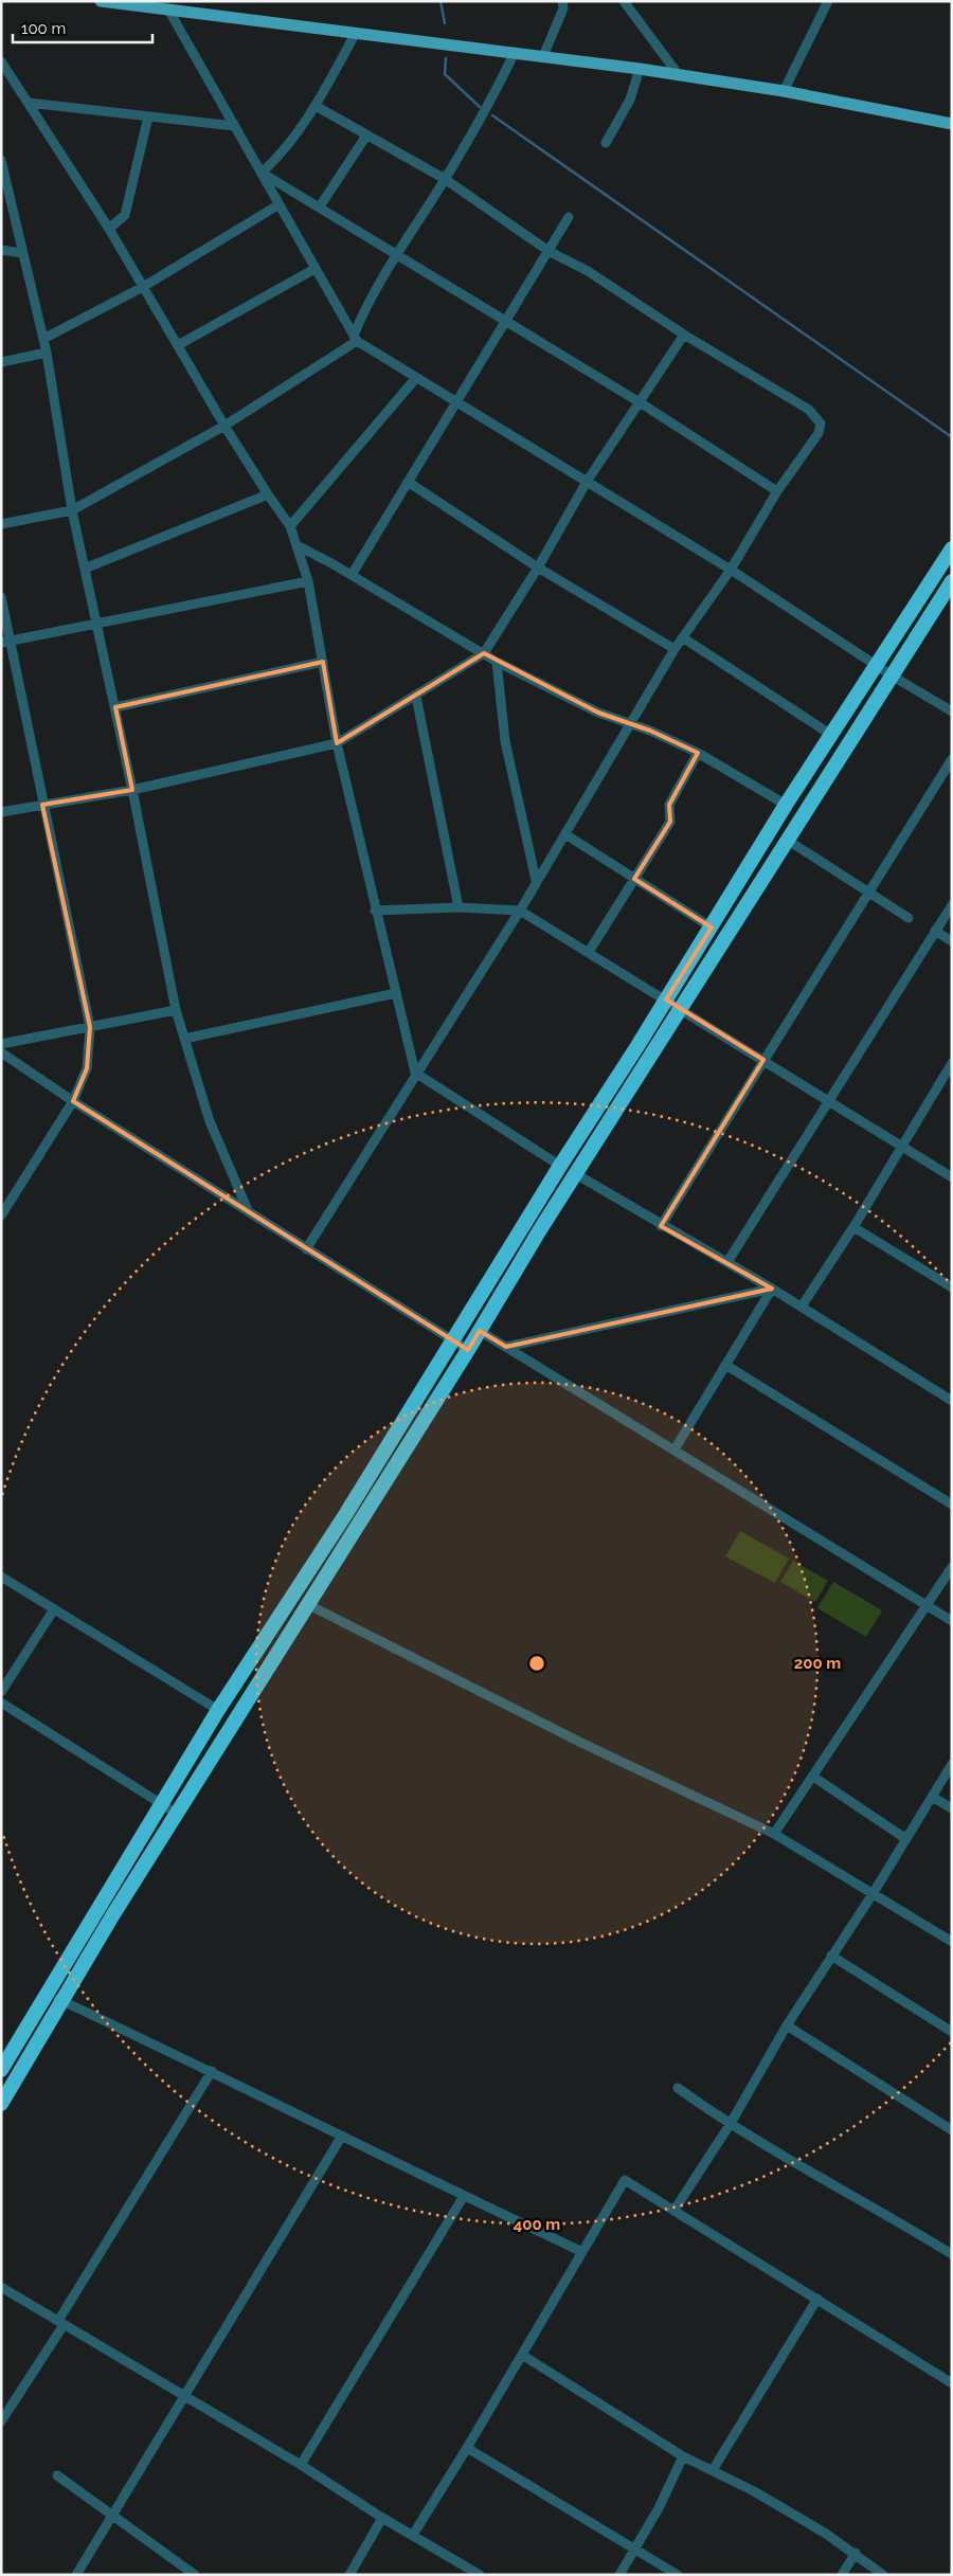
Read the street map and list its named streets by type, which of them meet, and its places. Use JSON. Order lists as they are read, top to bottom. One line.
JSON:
{"scale_bar":"100 m","rings":["200 m","400 m"]}
